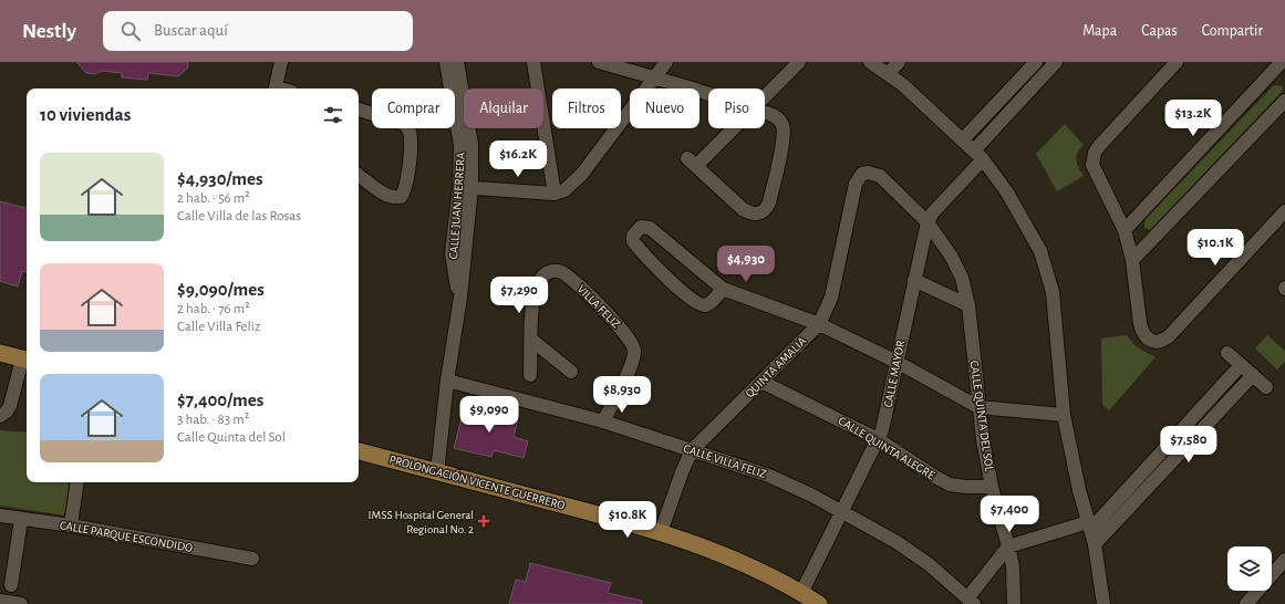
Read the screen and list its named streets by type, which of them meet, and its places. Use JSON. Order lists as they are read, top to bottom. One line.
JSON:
{"streets":{"main road":["PROLONGACIÓN VICENTE GUERRERO"],"street":["CALLE JUAN HERRERA","VILLA FELIZ","QUINTA AMALIA","CALLE MAYOR","CALLE QUINTA DEL SOL","CALLE QUINTA ALEGRE","CALLE VILLA FELIZ","CALLE PARQUE ESCONDIDO"]},"crossings":[["CALLE JUAN HERRERA","CALLE VILLA FELIZ"],["CALLE JUAN HERRERA","PROLONGACIÓN VICENTE GUERRERO"],["VILLA FELIZ","CALLE VILLA FELIZ"],["QUINTA AMALIA","CALLE QUINTA DEL SOL"],["QUINTA AMALIA","CALLE QUINTA ALEGRE"],["QUINTA AMALIA","CALLE VILLA FELIZ"],["QUINTA AMALIA","PROLONGACIÓN VICENTE GUERRERO"],["CALLE MAYOR","CALLE QUINTA DEL SOL"],["CALLE MAYOR","CALLE QUINTA ALEGRE"],["CALLE MAYOR","CALLE VILLA FELIZ"],["CALLE MAYOR","PROLONGACIÓN VICENTE GUERRERO"],["CALLE QUINTA DEL SOL","CALLE QUINTA ALEGRE"]],"places":{"health":["IMSS Hospital General Regional No. 2"]},"page":{"header":"Nestly","search":"Buscar aquí","nav":["Mapa","Capas","Compartir"],"chip":["Comprar","Alquilar","Filtros","Nuevo","Piso"],"heading":"10 viviendas","price":["$13.2K","$16.2K","$10.1K","$4,930","$7,290","$8,930","$9,090","$7,580","$7,400","$10.8K"],"list":[{"name":"$4,930/mes","note":"2 hab. · 56 m² · Calle Villa de las Rosas"},{"name":"$9,090/mes","note":"2 hab. · 76 m² · Calle Villa Feliz"},{"name":"$7,400/mes","note":"3 hab. · 83 m² · Calle Quinta del Sol"}]}}
